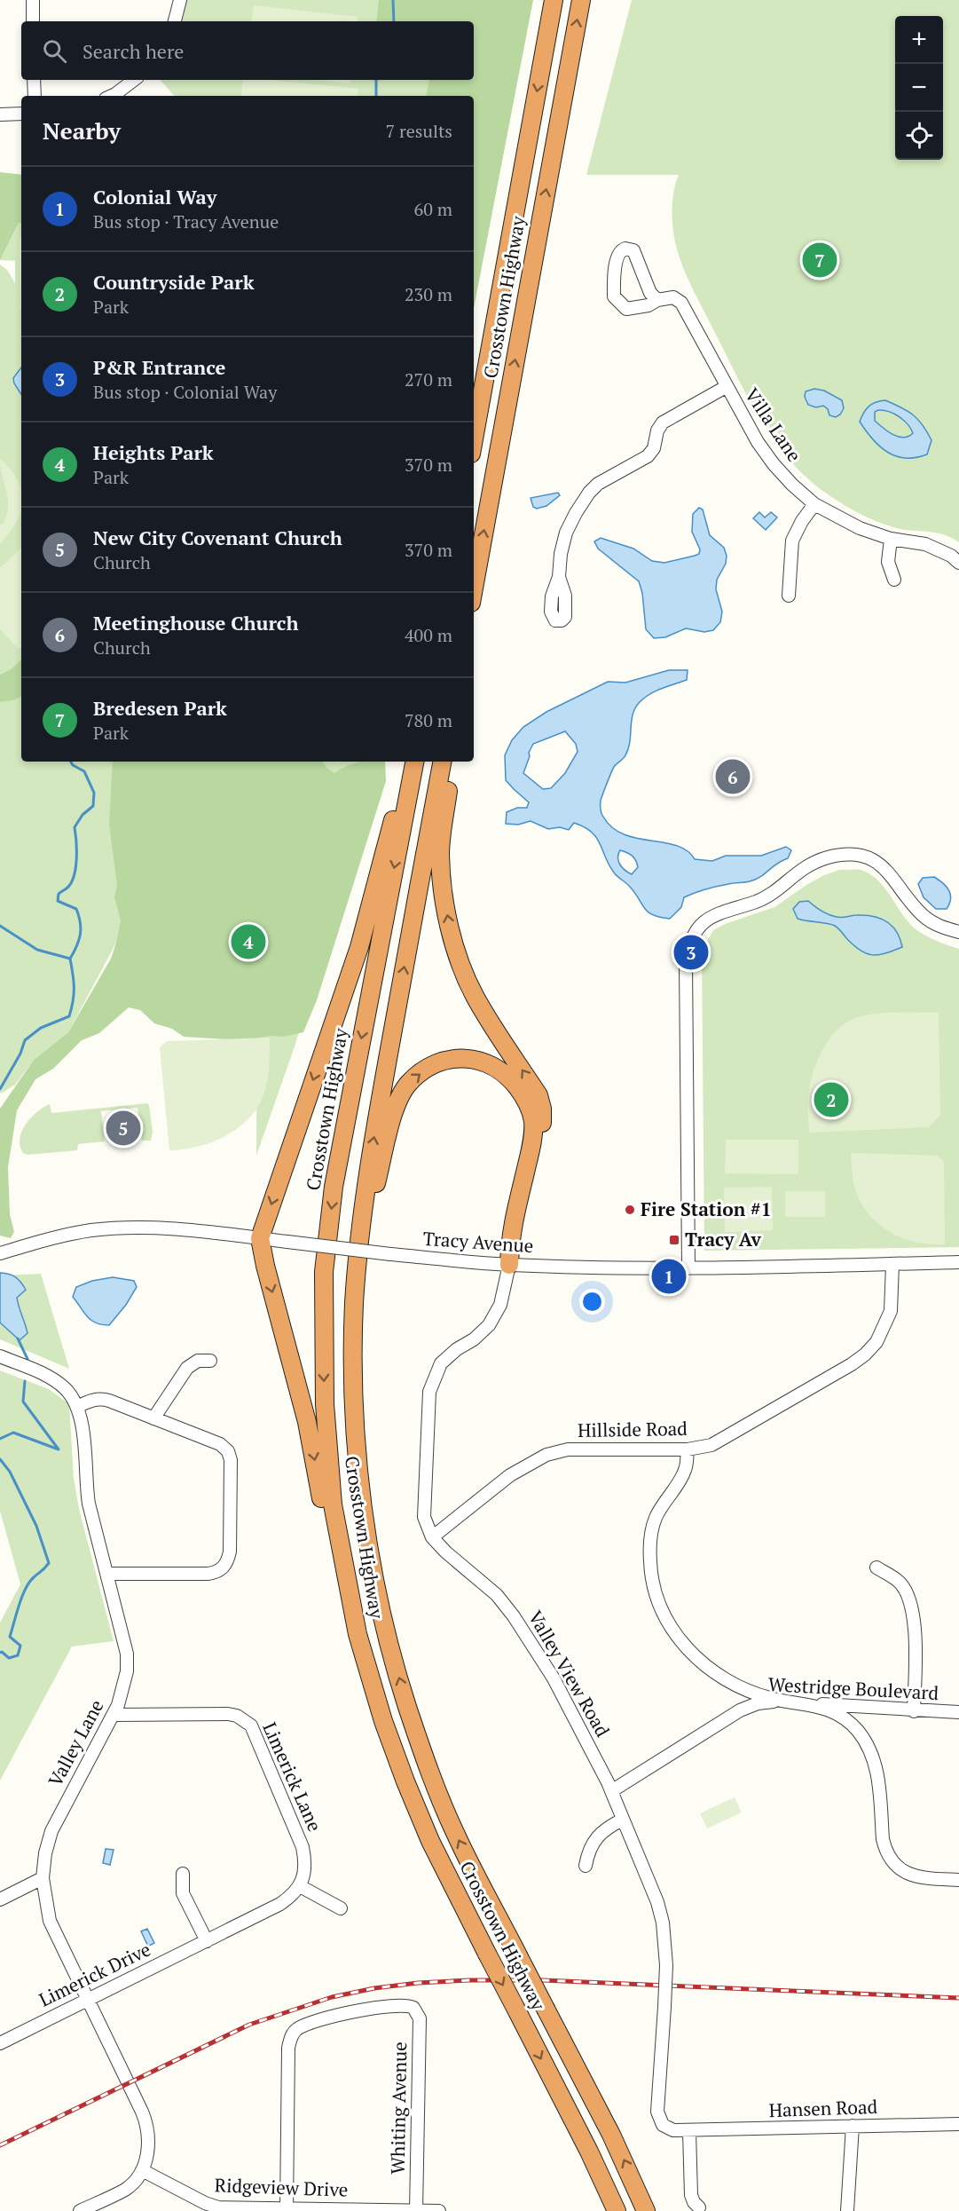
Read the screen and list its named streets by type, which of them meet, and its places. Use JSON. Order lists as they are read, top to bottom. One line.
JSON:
{"streets":{"highway":["Crosstown Highway"],"street":["Villa Lane","Tracy Avenue","Hillside Road","Valley View Road","Westridge Boulevard","Valley Lane","Limerick Lane","Limerick Drive","Whiting Avenue","Hansen Road","Ridgeview Drive"]},"crossings":[["Tracy Avenue","Hillside Road"],["Tracy Avenue","Valley View Road"],["Hillside Road","Valley View Road"],["Valley View Road","Westridge Boulevard"],["Valley View Road","Hansen Road"],["Valley Lane","Limerick Lane"],["Valley Lane","Limerick Drive"],["Valley Lane","Ridgeview Drive"],["Limerick Lane","Limerick Drive"],["Whiting Avenue","Ridgeview Drive"]],"places":{"other":["Fire Station #1"],"transit":["Tracy Av"]},"page":{"map_buttons":["+","−"],"search":"Search here","heading":["Nearby","7 results"],"list":[{"mark":"1","name":"Colonial Way","note":"Bus stop · Tracy Avenue","value":"60 m"},{"mark":"2","name":"Countryside Park","note":"Park","value":"230 m"},{"mark":"3","name":"P&R Entrance","note":"Bus stop · Colonial Way","value":"270 m"},{"mark":"4","name":"Heights Park","note":"Park","value":"370 m"},{"mark":"5","name":"New City Covenant Church","note":"Church","value":"370 m"},{"mark":"6","name":"Meetinghouse Church","note":"Church","value":"400 m"},{"mark":"7","name":"Bredesen Park","note":"Park","value":"780 m"}],"pins":["7","6","4","3","2","5","1"]}}
